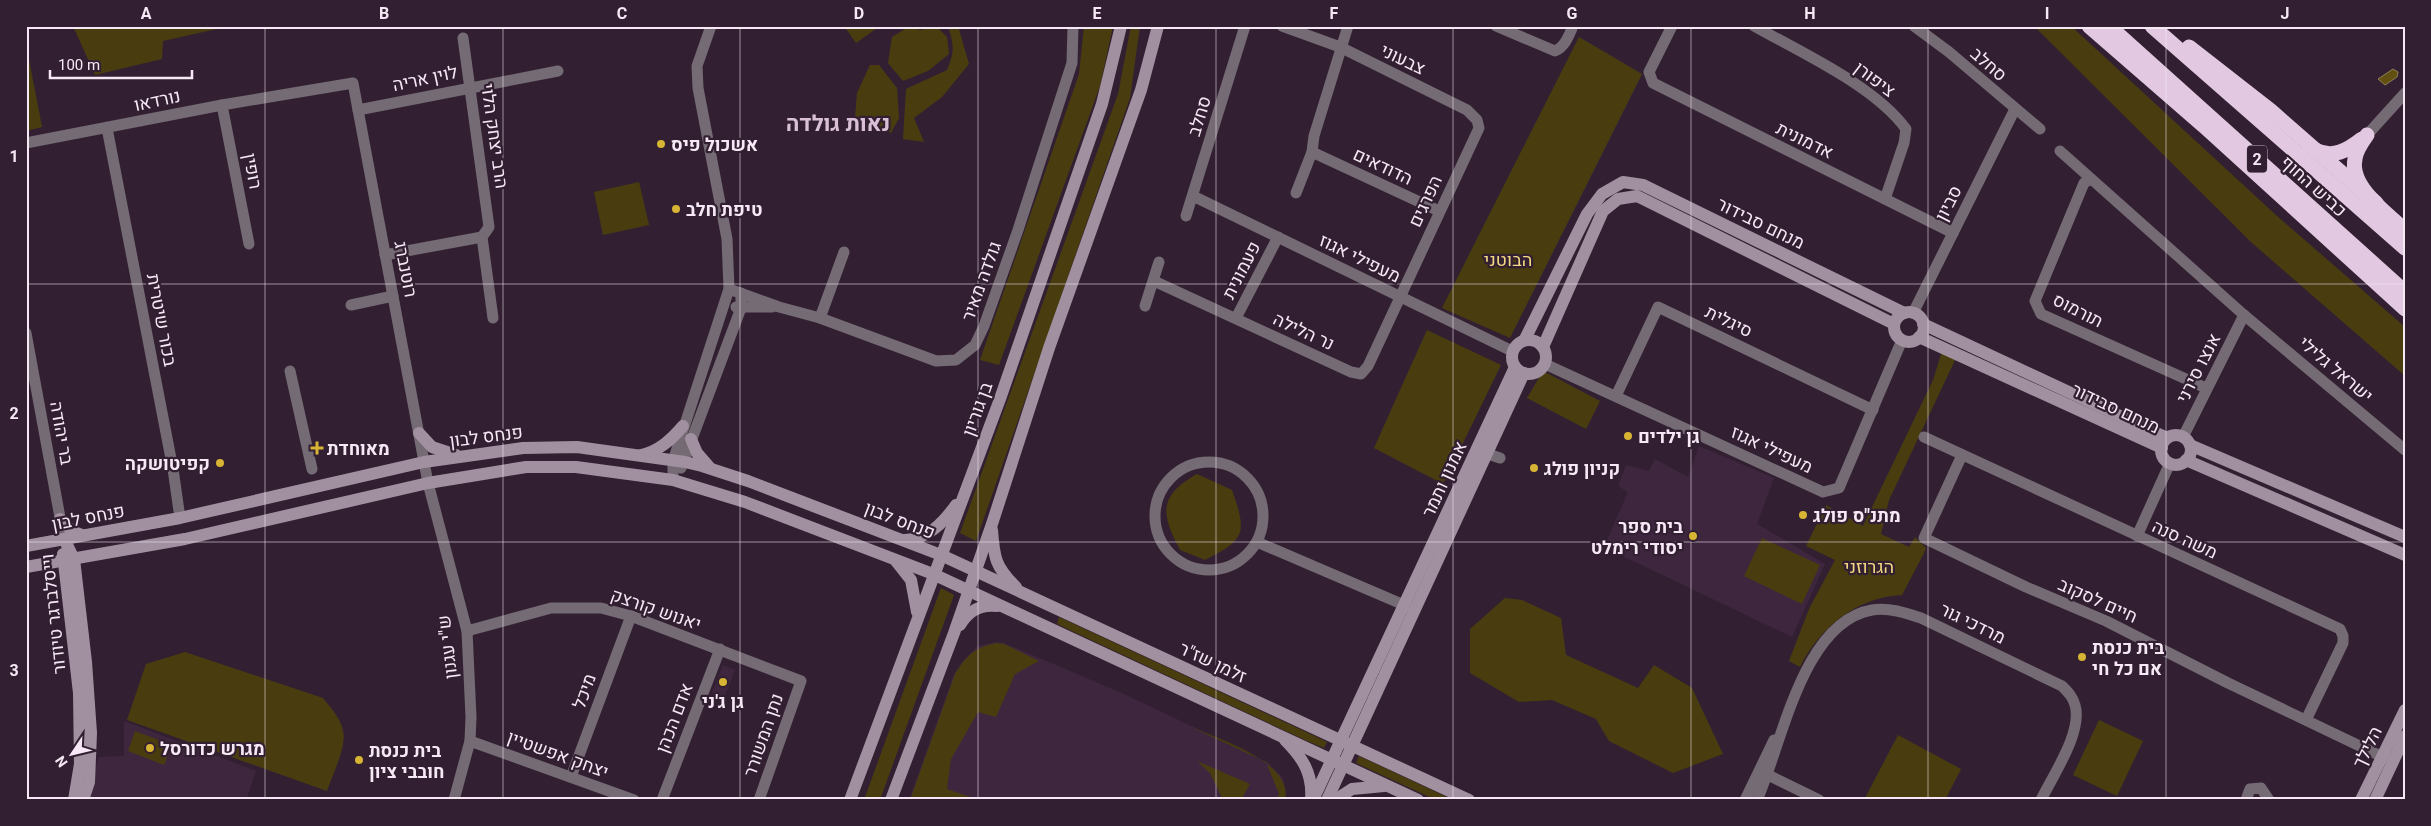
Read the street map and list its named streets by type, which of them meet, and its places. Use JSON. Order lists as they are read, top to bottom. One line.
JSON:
{"streets":{"highway":["2","כביש החוף"],"street":["צבעוני","סחלב","לוין אריה","ציפורן","נורדאו","הרב יצחק הלוי","אדמונית","הדודאים","רופין","הפרגים","סביון","מנחם סבידור","מעפילי אגוז","רוטנברג","פעמונית","גולדה מאיר","תורמוס","בכור שיטרית","סיגלית","נר הלילה","אנצו סירני","ישראל גלילי","בן גוריון","בר יהודה","פנחס לבון","אמנון ותמר","משה סנה","חיים לסקוב","יאנוש קורצק","וייסלברגר טיודור","מרדכי גור","ש\"י עגנון","זלמן שז\"ר","מיכל","אדם הכהן","נתן המשורר","הלילך","יצחק אפשטיין"]},"crossings":[["צבעוני","הפרגים"],["סחלב","סביון"],["סחלב","מעפילי אגוז"],["לוין אריה","הרב יצחק הלוי"],["לוין אריה","רוטנברג"],["ציפורן","אדמונית"],["נורדאו","רופין"],["נורדאו","רוטנברג"],["נורדאו","בכור שיטרית"],["אדמונית","סביון"],["הדודאים","הפרגים"],["הפרגים","מעפילי אגוז"],["הפרגים","נר הלילה"],["סביון","מנחם סבידור"],["סביון","מעפילי אגוז"],["מנחם סבידור","מעפילי אגוז"],["מנחם סבידור","אנצו סירני"],["מנחם סבידור","אמנון ותמר"],["מעפילי אגוז","פעמונית"],["מעפילי אגוז","סיגלית"],["מעפילי אגוז","נר הלילה"],["מעפילי אגוז","אמנון ותמר"],["רוטנברג","פנחס לבון"],["רוטנברג","ש\"י עגנון"],["פעמונית","נר הלילה"],["תורמוס","אנצו סירני"],["תורמוס","ישראל גלילי"],["בכור שיטרית","פנחס לבון"],["אנצו סירני","ישראל גלילי"],["בן גוריון","פנחס לבון"],["בן גוריון","זלמן שז\"ר"],["בר יהודה","פנחס לבון"],["בר יהודה","וייסלברגר טיודור"],["פנחס לבון","וייסלברגר טיודור"],["פנחס לבון","ש\"י עגנון"],["פנחס לבון","זלמן שז\"ר"],["אמנון ותמר","זלמן שז\"ר"],["משה סנה","חיים לסקוב"],["חיים לסקוב","הלילך"],["יאנוש קורצק","ש\"י עגנון"],["יאנוש קורצק","מיכל"],["יאנוש קורצק","אדם הכהן"],["יאנוש קורצק","נתן המשורר"],["ש\"י עגנון","יצחק אפשטיין"],["מיכל","יצחק אפשטיין"]],"districts":["נאות גולדה"],"parks":["הבוטני","הגרוזני"],"places":{"other":["אשכול פיס","טיפת חלב","גן ילדים","קפיטושקה","קניון פולג","מתנ\"ס פולג","בית ספר יסודי רימלט","בית כנסת אם כל חי","גן ג'ני","מגרש כדורסל","בית כנסת חובבי ציון"],"health":["מאוחדת"]},"scale_bar":"100 m","north":"bottom left","grid":{"columns":["A","B","C","D","E","F","G","H","I","J"],"rows":["1","2","3"]}}
